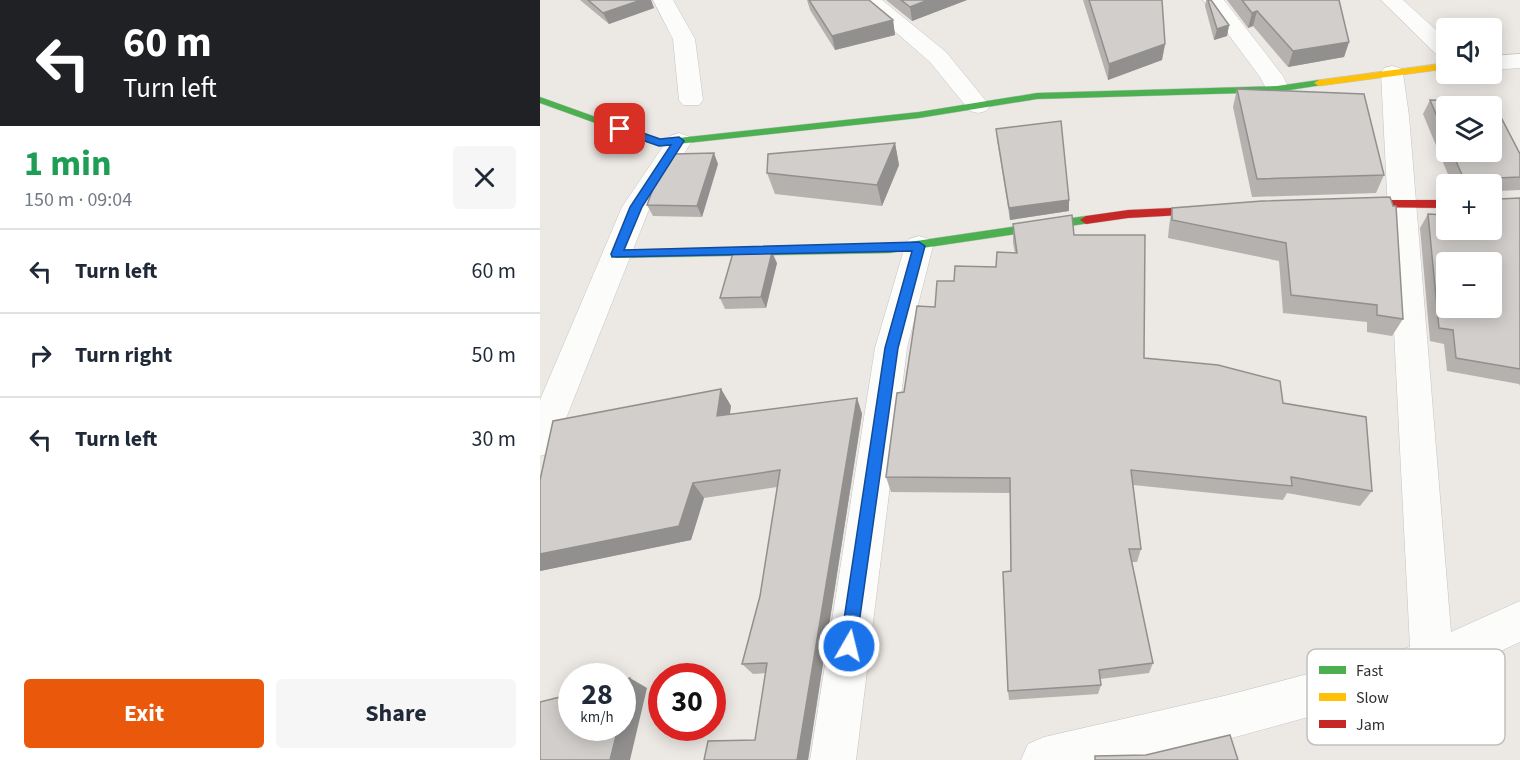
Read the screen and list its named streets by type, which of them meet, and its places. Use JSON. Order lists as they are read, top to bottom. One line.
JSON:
{"legend":["Fast","Slow","Jam"],"page":{"turn":["60 m","Turn left"],"map_buttons":["+","−"],"heading":["1 min","150 m · 09:04"],"list":[{"name":"Turn left","value":"60 m"},{"name":"Turn right","value":"50 m"},{"name":"Turn left","value":"30 m"}],"speed":"28 km/h","limit":"30","buttons":["Exit","Share"]}}
